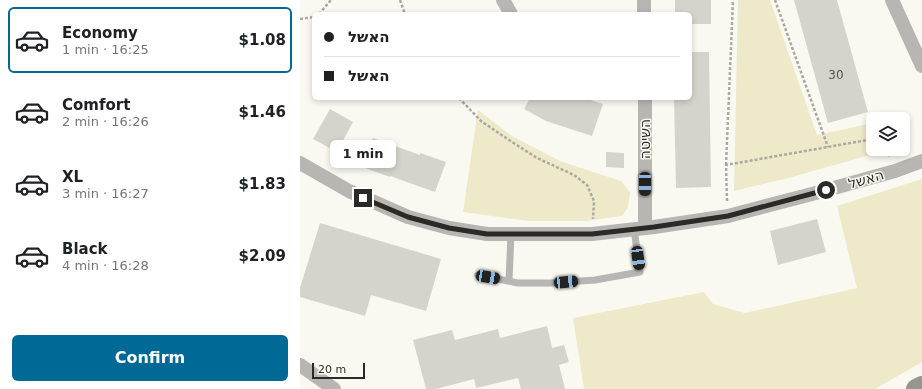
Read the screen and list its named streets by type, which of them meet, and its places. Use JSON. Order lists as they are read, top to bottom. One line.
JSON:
{"streets":{"street":["השיטה","האשל"]},"crossings":[["השיטה","האשל"]],"house_numbers":["30"],"scale_bar":"20 m","page":{"list":[{"name":"Economy","note":"1 min · 16:25","value":"$1.08"},{"name":"Comfort","note":"2 min · 16:26","value":"$1.46"},{"name":"XL","note":"3 min · 16:27","value":"$1.83"},{"name":"Black","note":"4 min · 16:28","value":"$2.09"}],"banner":["האשל","האשל"],"bubble":"1 min","buttons":"Confirm","scale":"20 m"}}
